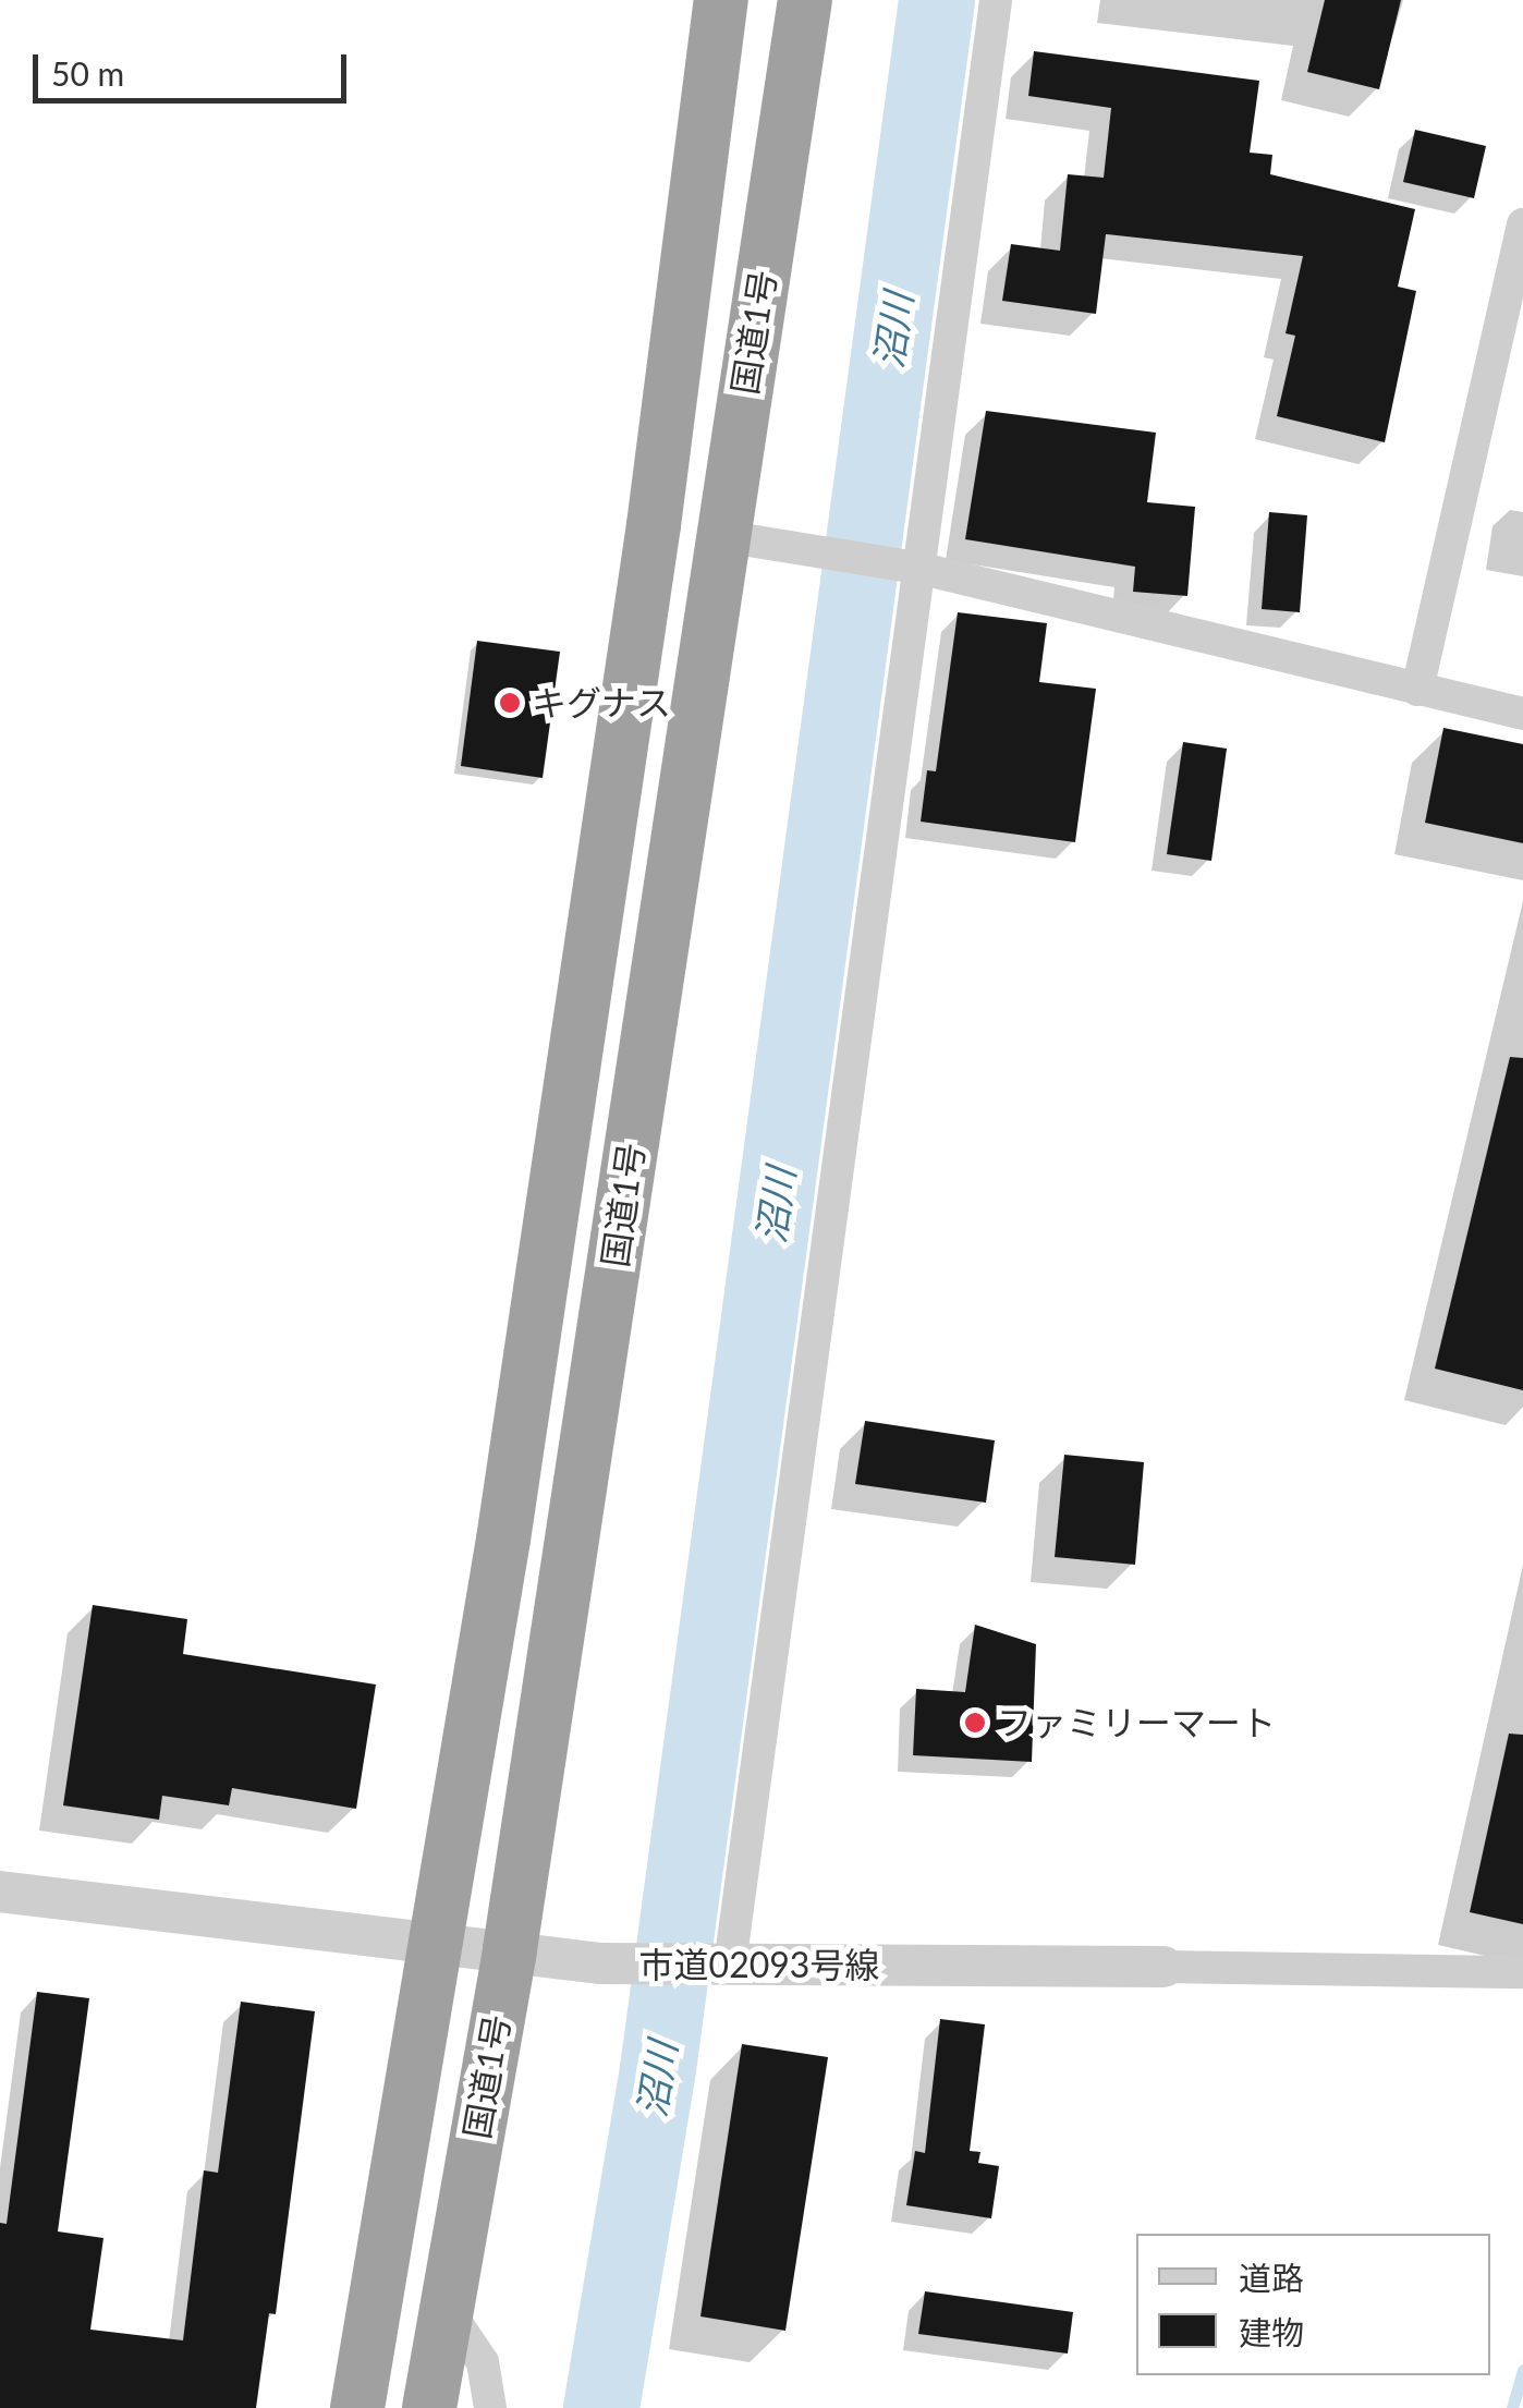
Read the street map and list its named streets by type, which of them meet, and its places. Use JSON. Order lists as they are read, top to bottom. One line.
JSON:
{"streets":{"highway":["国道1号"],"street":["市道02093号線"]},"crossings":[["国道1号","市道02093号線"]],"water":["沼川"],"places":["キグナス","ファミリーマート"],"legend":["道路","建物"],"scale_bar":"50 m"}
